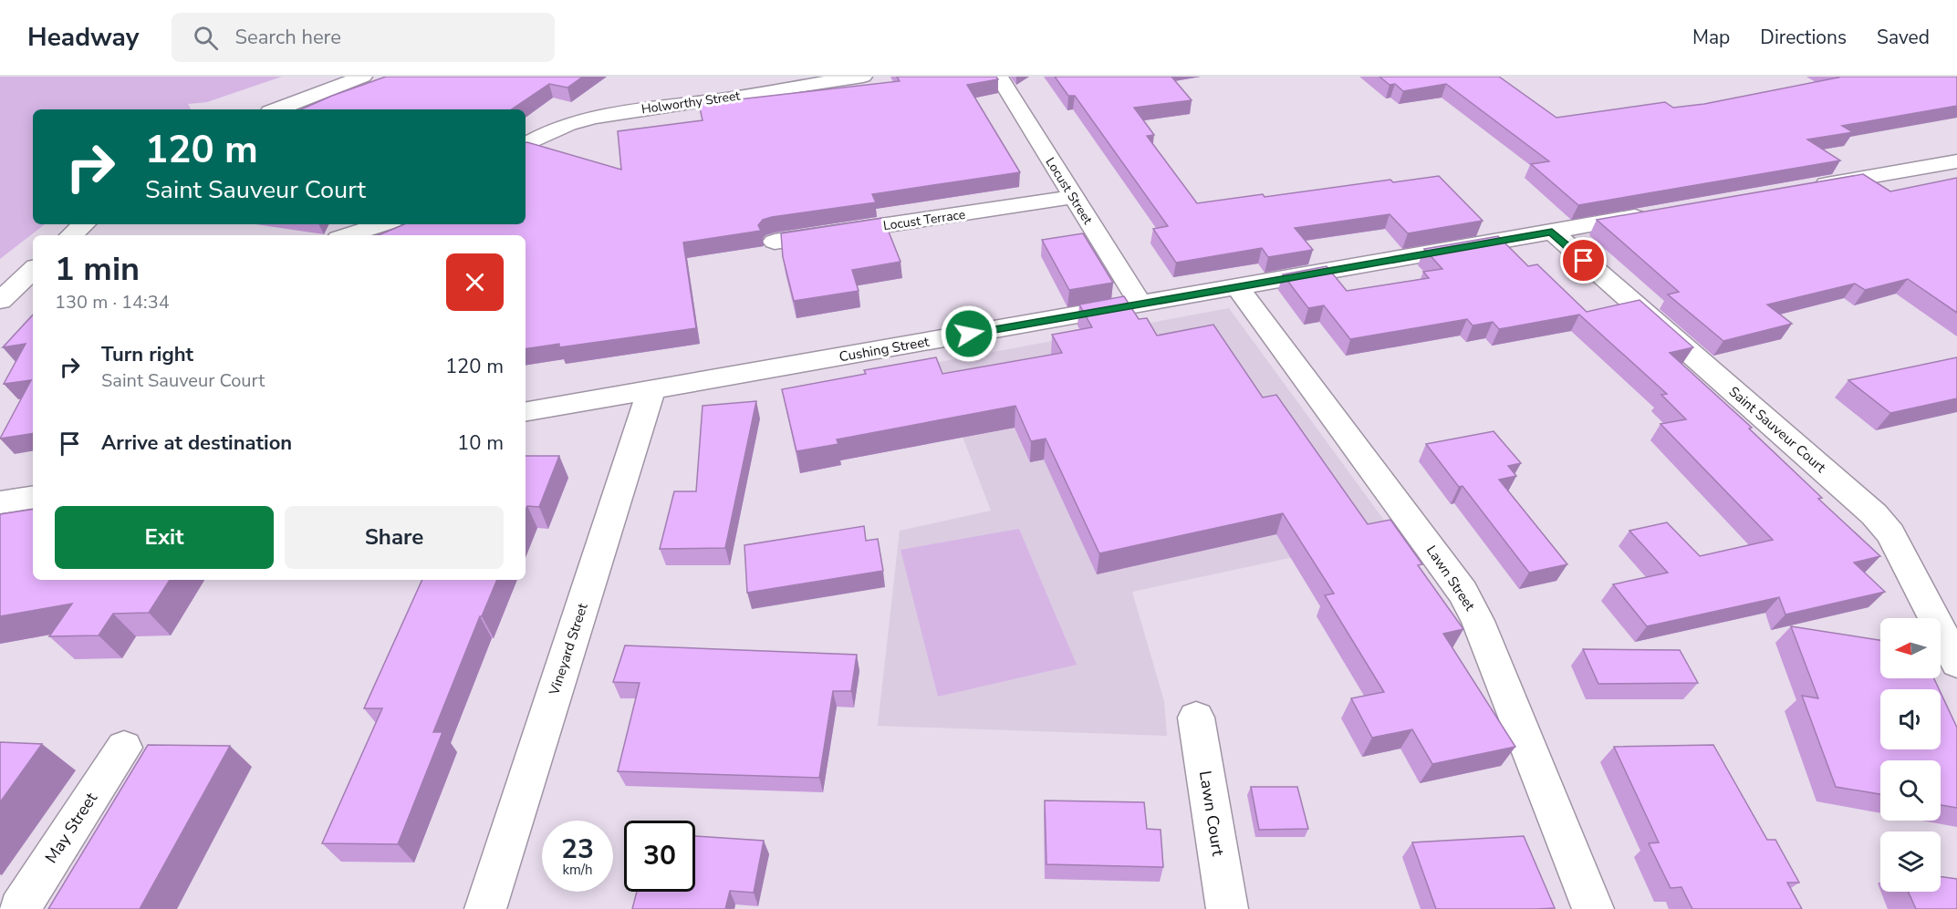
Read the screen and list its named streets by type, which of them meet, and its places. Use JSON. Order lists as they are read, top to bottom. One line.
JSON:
{"streets":{"street":["Holworthy Street","Locust Street","Locust Terrace","Cushing Street","Saint Sauveur Court","Lawn Street","Vineyard Street","Lawn Court","May Street"]},"crossings":[["Locust Street","Locust Terrace"],["Locust Street","Cushing Street"],["Cushing Street","Saint Sauveur Court"],["Cushing Street","Lawn Street"],["Cushing Street","Vineyard Street"]],"north":"left","page":{"header":"Headway","search":"Search here","nav":["Map","Directions","Saved"],"turn":["120 m","Saint Sauveur Court"],"heading":["1 min","130 m · 14:34"],"list":[{"name":"Turn right","note":"Saint Sauveur Court","value":"120 m"},{"name":"Arrive at destination","value":"10 m"}],"buttons":["Exit","Share"],"speed":"23 km/h","limit":"30"}}
